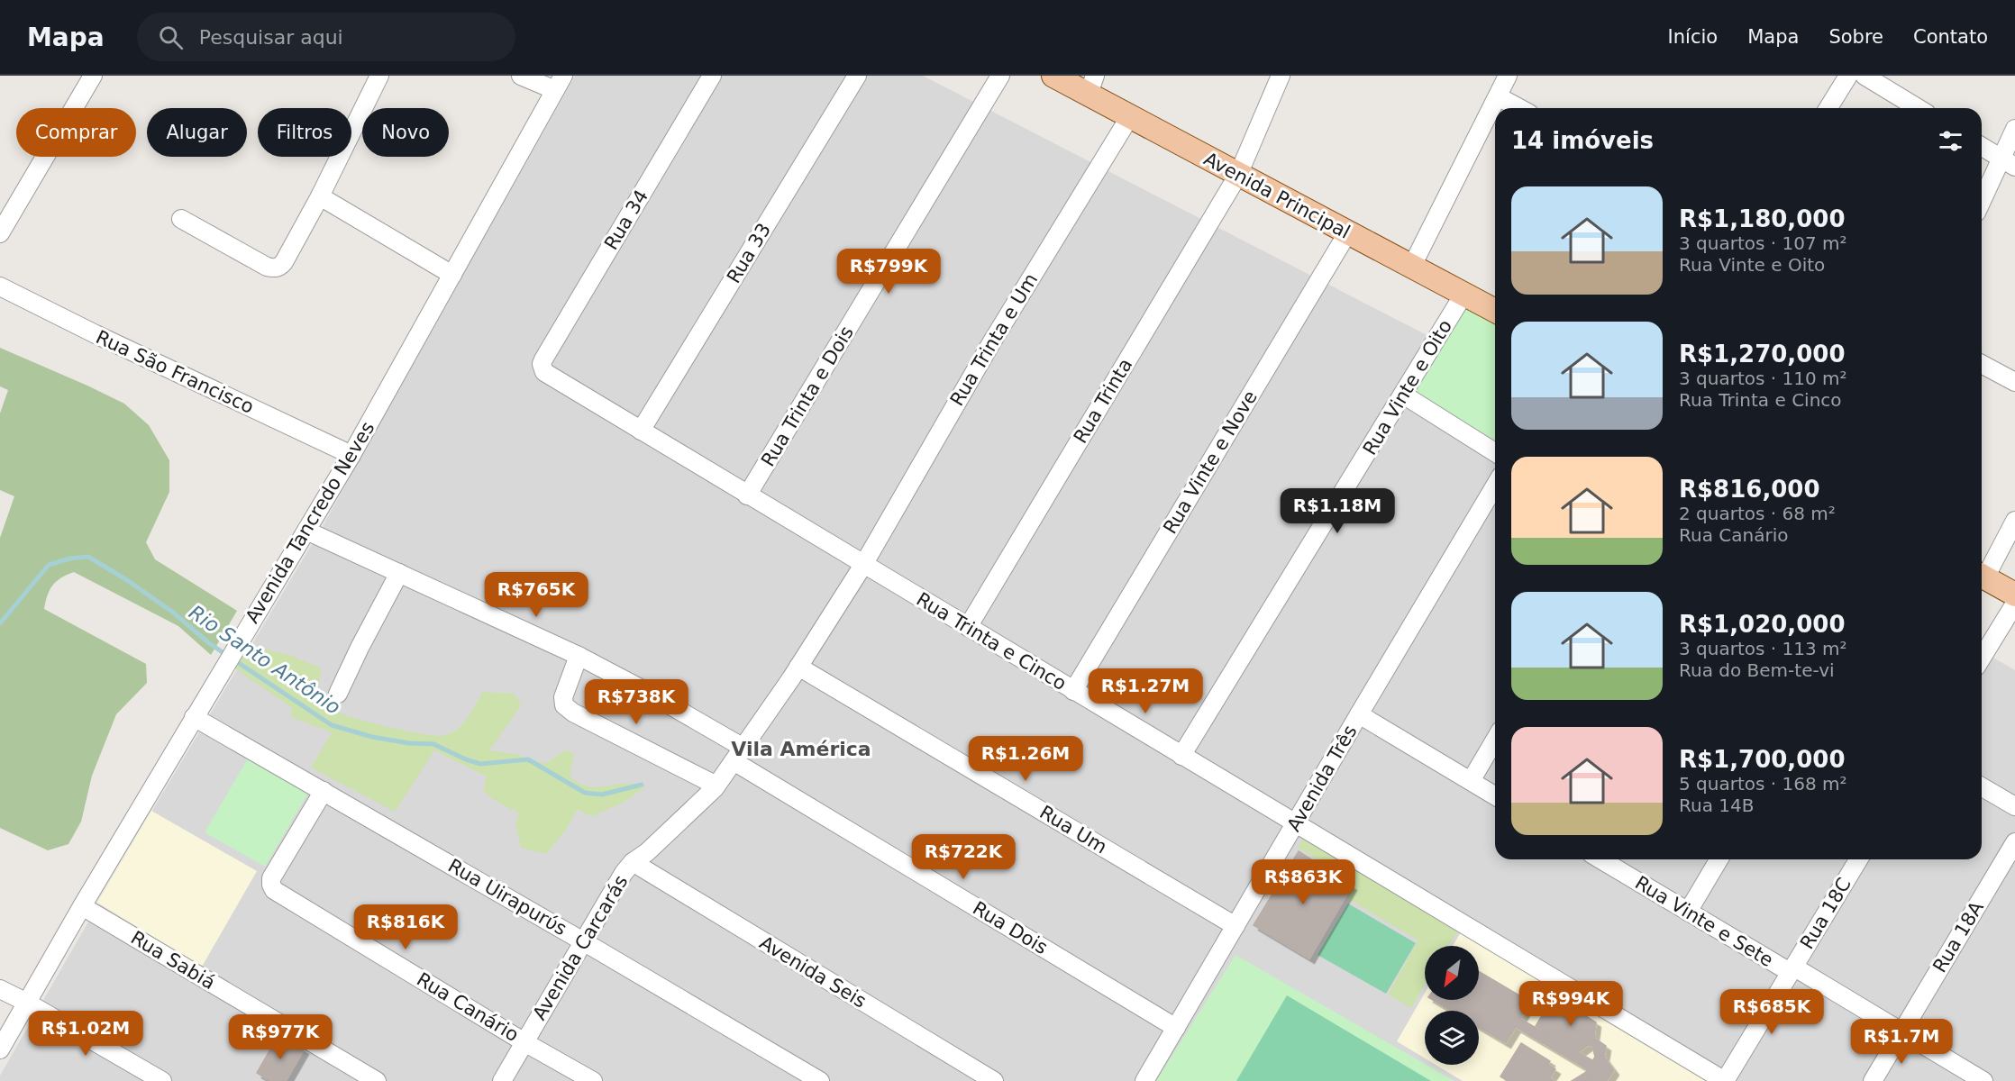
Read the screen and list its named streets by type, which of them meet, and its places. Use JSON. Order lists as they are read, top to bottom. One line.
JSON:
{"streets":{"main road":["Avenida Principal"],"street":["Rua 34","Rua 33","Rua Trinta e Um","Rua São Francisco","Rua Vinte e Oito","Rua Trinta e Dois","Rua Trinta","Rua Vinte e Nove","Avenida Tancredo Neves","Rua Trinta e Cinco","Avenida Três","Rua Um","Rua Uirapurύs","Rua 18C","Rua Vinte e Sete","Rua Dois","Rua 18A","Avenida Carcarás","Rua Sabiá","Avenida Seis","Rua Canário"]},"crossings":[["Avenida Principal","Rua Trinta e Um"],["Avenida Principal","Rua Vinte e Oito"],["Avenida Principal","Rua Trinta"],["Avenida Principal","Rua Vinte e Nove"],["Rua 34","Rua Trinta e Cinco"],["Rua 33","Rua Trinta e Cinco"],["Rua Trinta e Um","Rua Trinta e Cinco"],["Rua Trinta e Um","Avenida Carcarás"],["Rua São Francisco","Avenida Tancredo Neves"],["Rua Vinte e Oito","Rua Trinta e Cinco"],["Rua Trinta e Dois","Rua Trinta e Cinco"],["Rua Trinta","Rua Trinta e Cinco"],["Rua Vinte e Nove","Rua Trinta e Cinco"],["Avenida Tancredo Neves","Rua Uirapurύs"],["Avenida Tancredo Neves","Rua Dois"],["Avenida Tancredo Neves","Rua Sabiá"],["Rua Trinta e Cinco","Avenida Três"],["Rua Trinta e Cinco","Rua 18C"],["Rua Trinta e Cinco","Avenida Carcarás"],["Avenida Três","Rua Um"],["Avenida Três","Rua Dois"],["Rua Um","Avenida Carcarás"],["Rua Uirapurύs","Avenida Carcarás"],["Rua Uirapurύs","Rua Canário"],["Rua 18C","Rua Vinte e Sete"],["Rua Vinte e Sete","Rua 18A"],["Rua Dois","Avenida Carcarás"],["Avenida Carcarás","Avenida Seis"],["Avenida Carcarás","Rua Canário"]],"districts":["Vila América"],"water":["Rio Santo Antônio"],"north":"bottom left","page":{"header":"Mapa","search":"Pesquisar aqui","nav":["Início","Mapa","Sobre","Contato"],"chip":["Comprar","Alugar","Filtros","Novo"],"heading":"14 imóveis","list":[{"name":"R$1,180,000","note":"3 quartos · 107 m² · Rua Vinte e Oito"},{"name":"R$1,270,000","note":"3 quartos · 110 m² · Rua Trinta e Cinco"},{"name":"R$816,000","note":"2 quartos · 68 m² · Rua Canário"},{"name":"R$1,020,000","note":"3 quartos · 113 m² · Rua do Bem-te-vi"},{"name":"R$1,700,000","note":"5 quartos · 168 m² · Rua 14B"}],"price":["R$799K","R$1.18M","R$765K","R$1.27M","R$738K","R$1.26M","R$722K","R$863K","R$816K","R$994K","R$685K","R$1.02M","R$977K","R$1.7M"]}}
